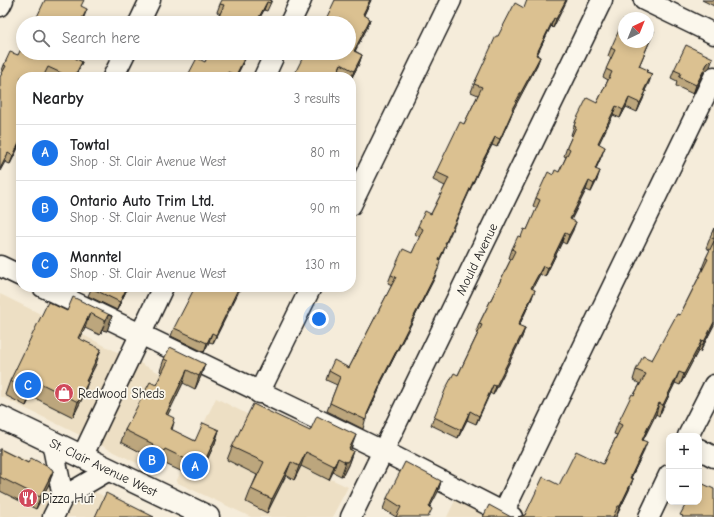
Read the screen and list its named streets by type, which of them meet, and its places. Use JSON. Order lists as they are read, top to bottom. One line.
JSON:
{"streets":{"main road":["St. Clair Avenue West"],"street":["Mould Avenue"]},"places":{"shop":["Redwood Sheds"],"restaurant":["Pizza Hut"]},"north":"top right","page":{"search":"Search here","heading":["Nearby","3 results"],"list":[{"mark":"A","name":"Towtal","note":"Shop · St. Clair Avenue West","value":"80 m"},{"mark":"B","name":"Ontario Auto Trim Ltd.","note":"Shop · St. Clair Avenue West","value":"90 m"},{"mark":"C","name":"Manntel","note":"Shop · St. Clair Avenue West","value":"130 m"}],"pins":["C","B","A"],"map_buttons":["+","−"]}}
